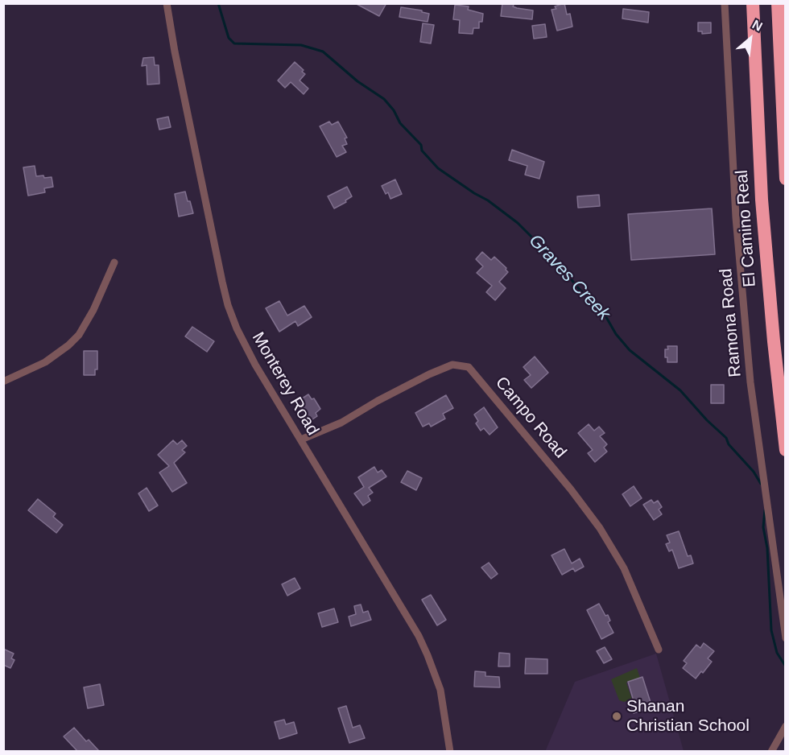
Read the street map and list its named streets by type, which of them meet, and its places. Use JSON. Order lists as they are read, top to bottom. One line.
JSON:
{"streets":{"highway":["El Camino Real"],"street":["Ramona Road","Monterey Road","Campo Road"]},"crossings":[["Monterey Road","Campo Road"]],"water":["Graves Creek"],"places":["Shanan Christian School"],"north":"top right"}
